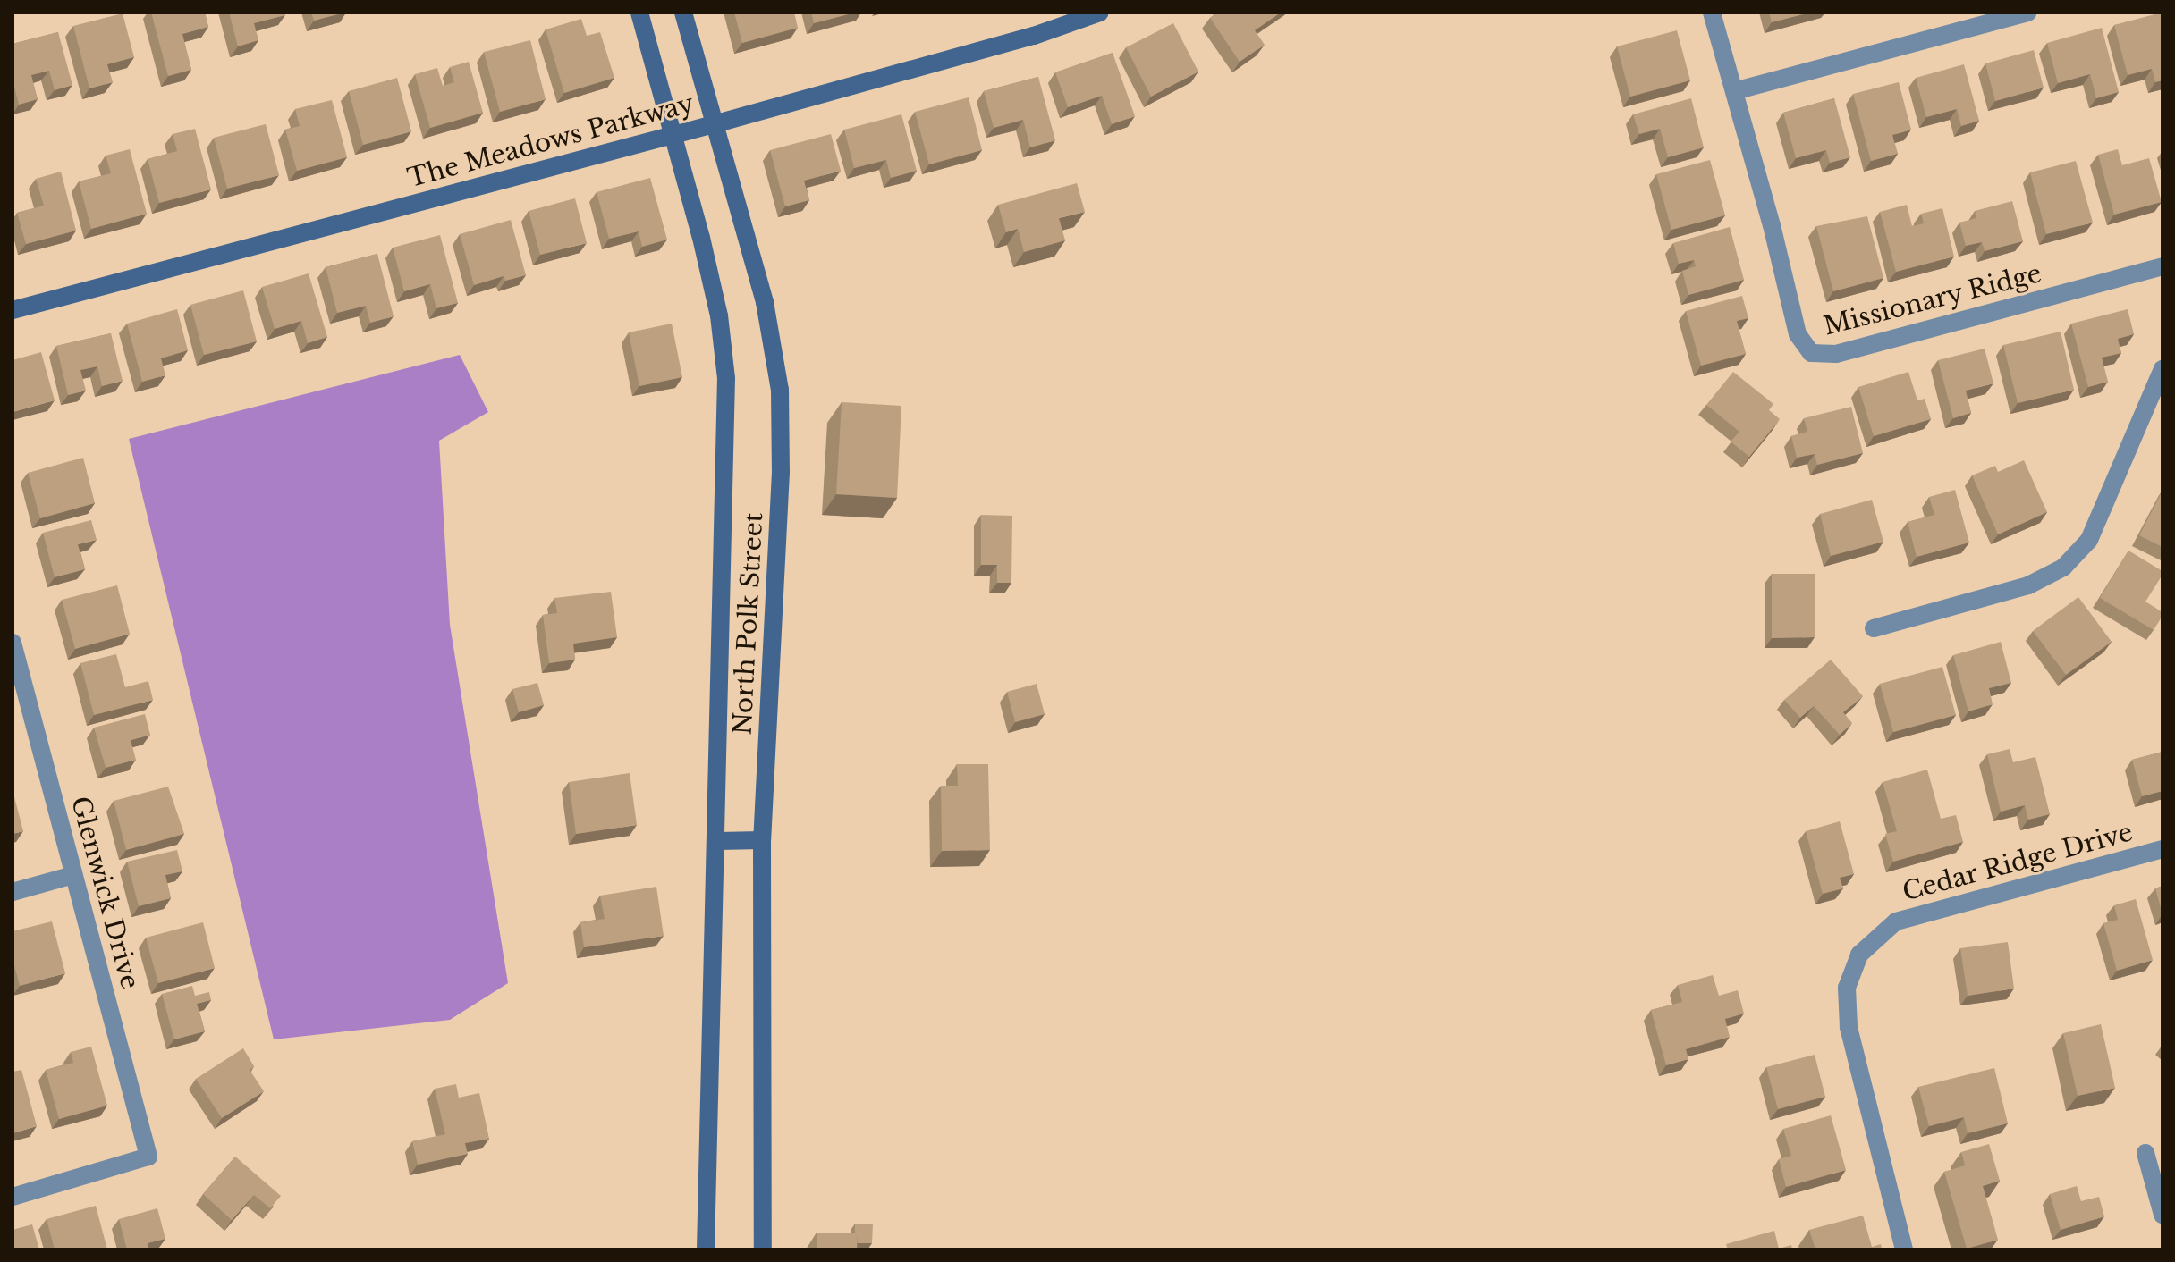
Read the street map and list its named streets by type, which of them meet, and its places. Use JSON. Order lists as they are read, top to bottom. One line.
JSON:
{"streets":{"main road":["The Meadows Parkway","North Polk Street"],"street":["Missionary Ridge","Cedar Ridge Drive","Glenwick Drive"]},"crossings":[["The Meadows Parkway","North Polk Street"]]}
